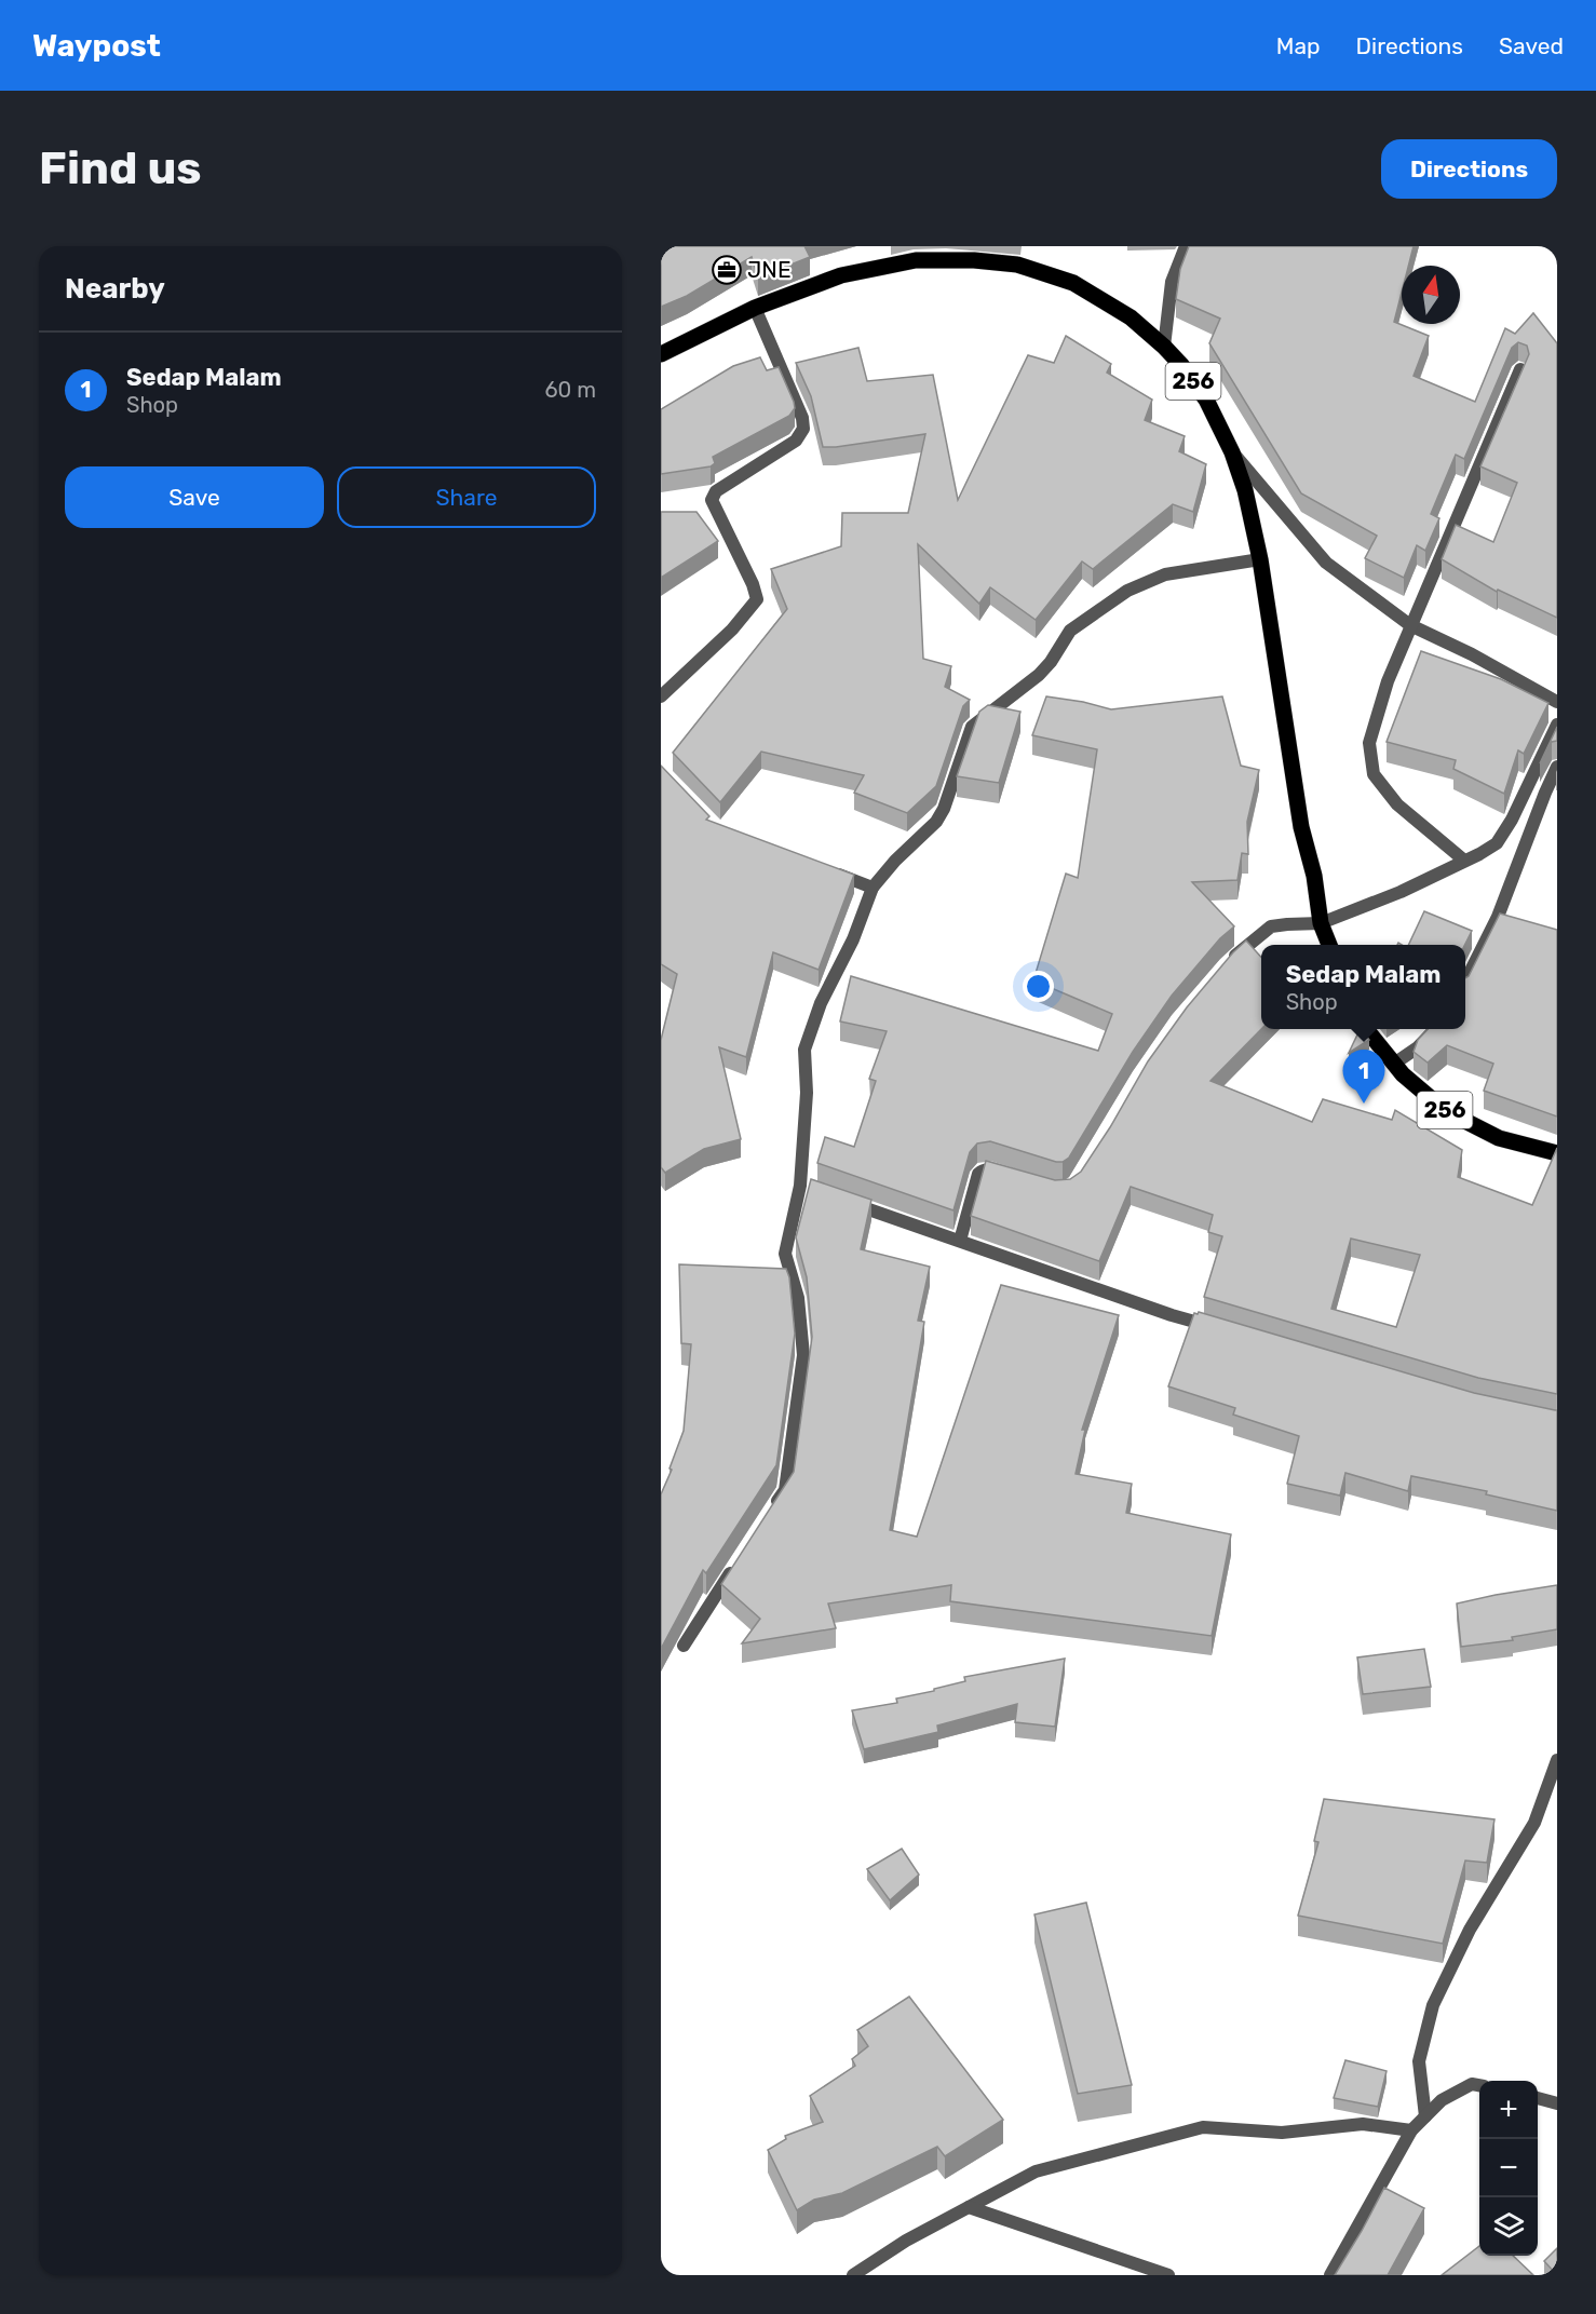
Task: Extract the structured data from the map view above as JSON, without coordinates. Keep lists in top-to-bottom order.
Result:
{
  "streets": {
    "main road": ["256"]
  },
  "places": {
    "office": ["JNE"]
  },
  "north": "top",
  "page": {
    "header": "Waypost",
    "nav": ["Map", "Directions", "Saved"],
    "buttons": [
      "Directions",
      ["Save", "Share"]
    ],
    "title": "Find us",
    "heading": "Nearby",
    "list": [
      {
        "mark": "1",
        "name": "Sedap Malam",
        "note": "Shop",
        "value": "60 m"
      }
    ],
    "popup": ["Sedap Malam", "Shop"],
    "pins": "1",
    "map_buttons": ["+", "−"]
  }
}
